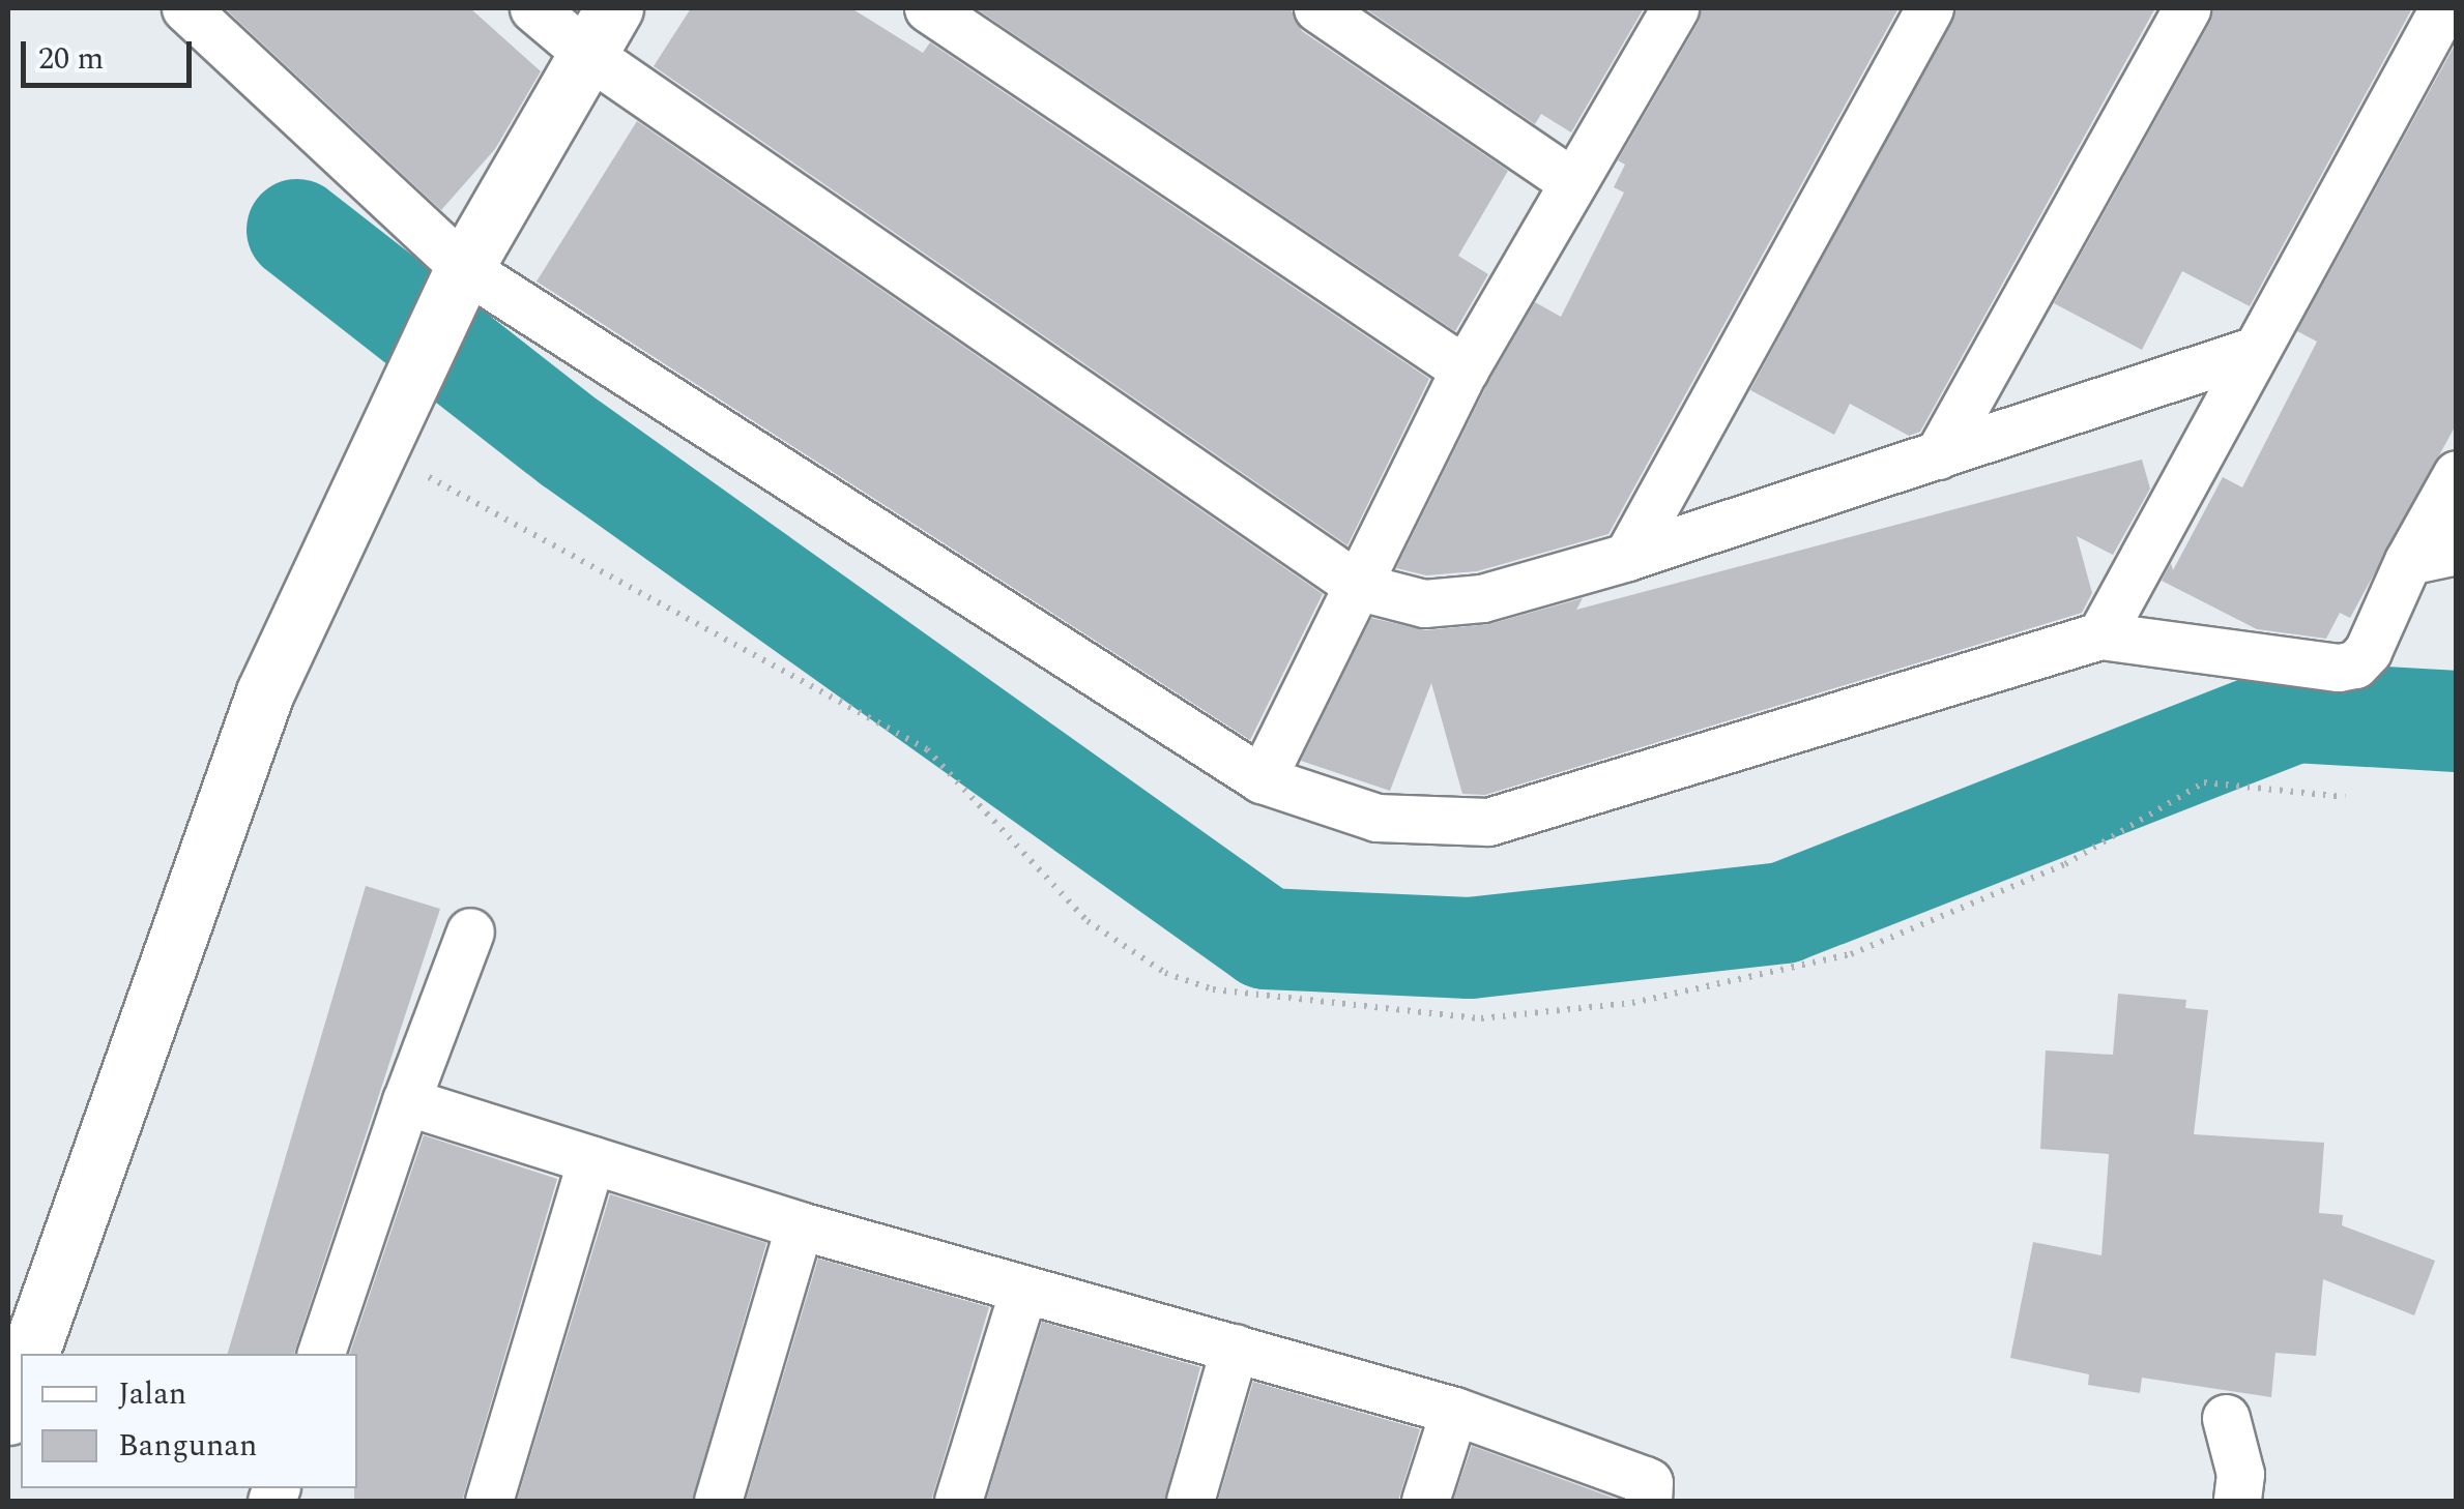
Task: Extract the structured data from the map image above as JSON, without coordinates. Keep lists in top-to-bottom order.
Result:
{
  "legend": ["Jalan", "Bangunan"],
  "scale_bar": "20 m"
}
